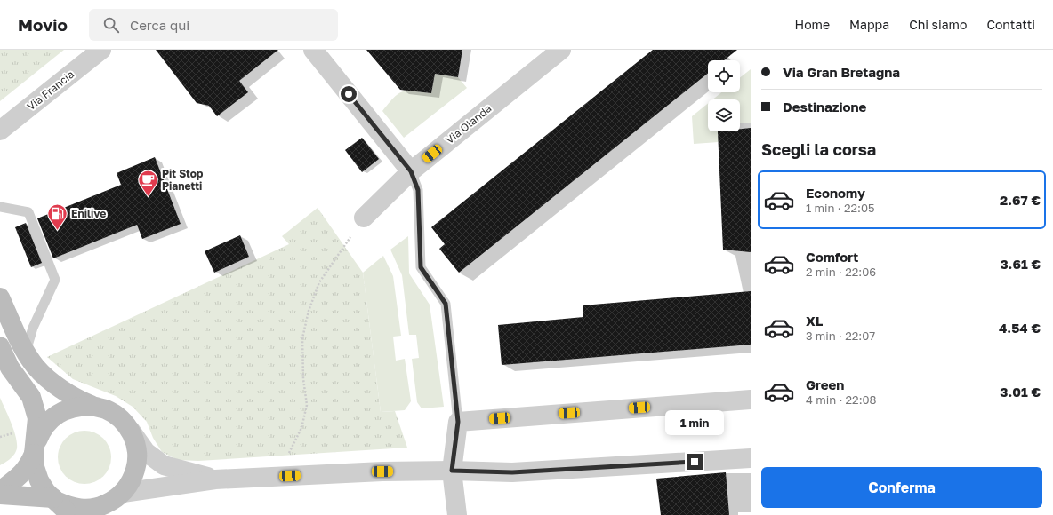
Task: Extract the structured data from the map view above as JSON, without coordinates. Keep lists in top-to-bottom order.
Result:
{
  "streets": {
    "street": ["Via Francia", "Via Olanda"]
  },
  "places": {
    "cafe": ["Pit Stop Pianetti"],
    "fuel station": ["Enilive"]
  },
  "page": {
    "header": "Movio",
    "search": "Cerca qui",
    "nav": [
      "Home",
      "Mappa",
      "Chi siamo",
      "Contatti"
    ],
    "banner": ["Via Gran Bretagna", "Destinazione"],
    "heading": "Scegli la corsa",
    "list": [
      {
        "name": "Economy",
        "note": "1 min · 22:05",
        "value": "2.67 €"
      },
      {
        "name": "Comfort",
        "note": "2 min · 22:06",
        "value": "3.61 €"
      },
      {
        "name": "XL",
        "note": "3 min · 22:07",
        "value": "4.54 €"
      },
      {
        "name": "Green",
        "note": "4 min · 22:08",
        "value": "3.01 €"
      }
    ],
    "bubble": "1 min",
    "buttons": "Conferma"
  }
}
